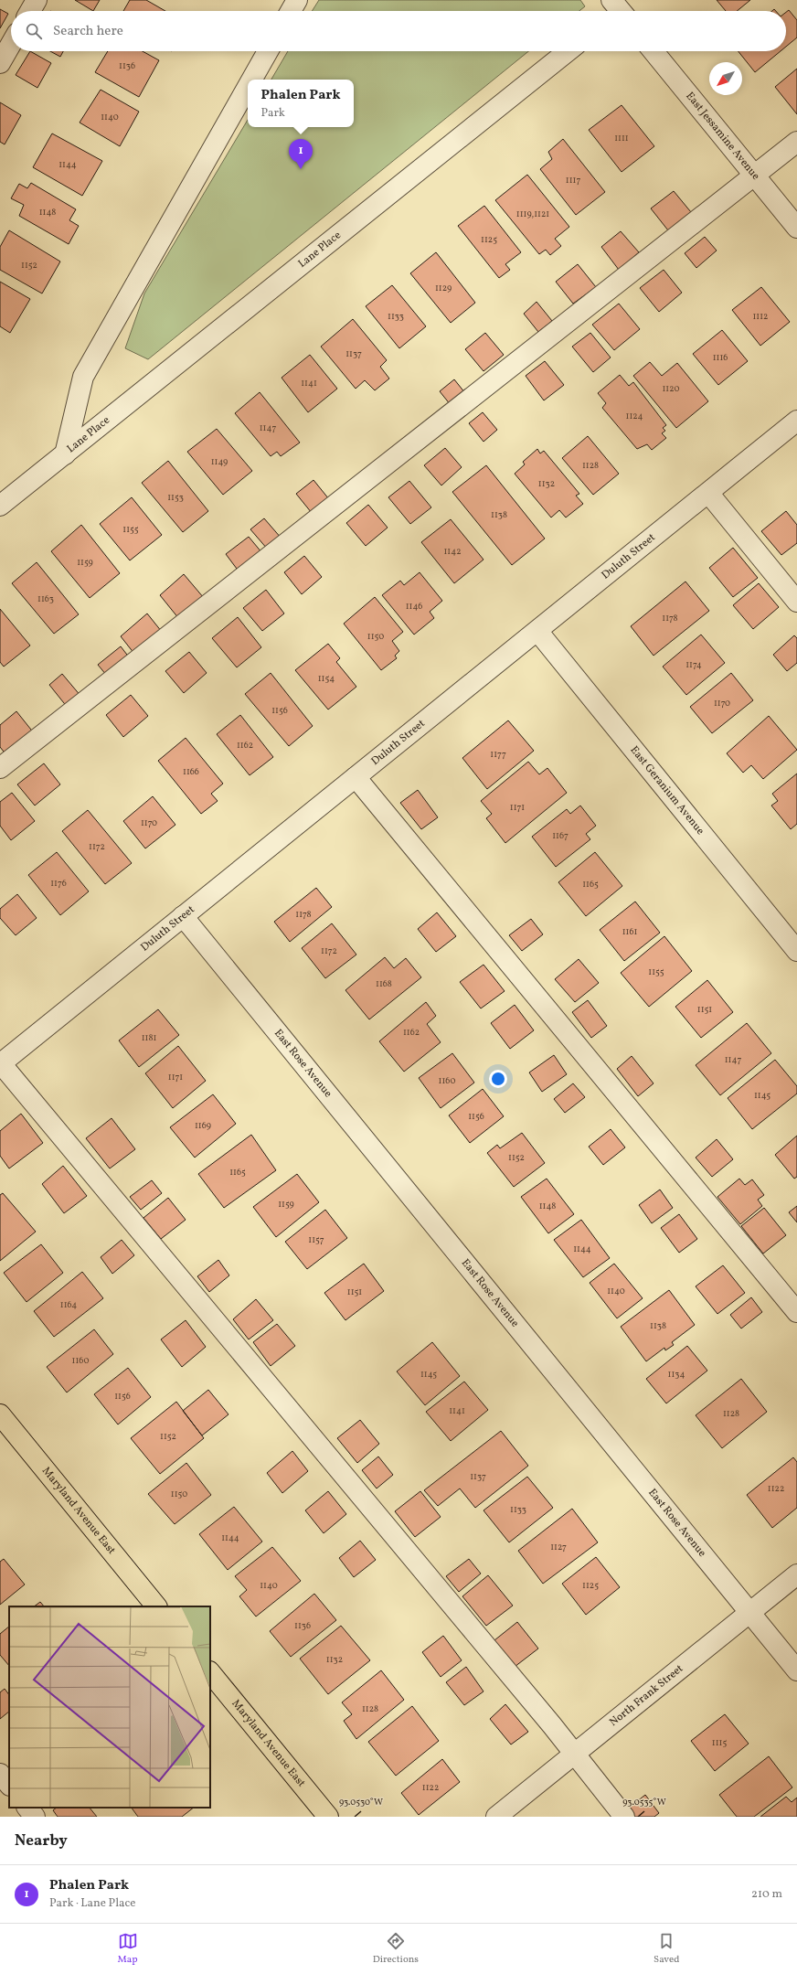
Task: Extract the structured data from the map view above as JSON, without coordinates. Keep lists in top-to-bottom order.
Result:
{
  "streets": {
    "main road": ["Maryland Avenue East"],
    "street": [
      "East Jessamine Avenue",
      "Lane Place",
      "Duluth Street",
      "East Geranium Avenue",
      "East Rose Avenue",
      "North Frank Street"
    ]
  },
  "crossings": [
    ["Duluth Street", "East Geranium Avenue"],
    ["Duluth Street", "East Rose Avenue"],
    ["East Rose Avenue", "North Frank Street"]
  ],
  "house_numbers": [
    "1136",
    "1140",
    "1111",
    "1144",
    "1117",
    "1148",
    "1119,1121",
    "1125",
    "1152",
    "1129",
    "1133",
    "1112",
    "1137",
    "1116",
    "1141",
    "1120",
    "1124",
    "1147",
    "1149",
    "1128",
    "1132",
    "1153",
    "1138",
    "1155",
    "1142",
    "1159",
    "1163",
    "1146",
    "1178",
    "1150",
    "1174",
    "1154",
    "1170",
    "1156",
    "1162",
    "1177",
    "1166",
    "1171",
    "1170",
    "1167",
    "1172",
    "1176",
    "1165",
    "1178",
    "1161",
    "1172",
    "1155",
    "1168",
    "1151",
    "1162",
    "1181",
    "1147",
    "1171",
    "1160",
    "1145",
    "1156",
    "1169",
    "1152",
    "1165",
    "1159",
    "1148",
    "1157",
    "1144",
    "1140",
    "1151",
    "1164",
    "1138",
    "1160",
    "1145",
    "1134",
    "1156",
    "1141",
    "1128",
    "1152",
    "1137",
    "1122",
    "1150",
    "1133",
    "1144",
    "1127",
    "1140",
    "1125",
    "1136",
    "1132",
    "1128",
    "1115",
    "1122"
  ],
  "north": "bottom left",
  "page": {
    "search": "Search here",
    "popup": ["Phalen Park", "Park"],
    "pins": "1",
    "heading": "Nearby",
    "list": [
      {
        "mark": "1",
        "name": "Phalen Park",
        "note": "Park · Lane Place",
        "value": "210 m"
      }
    ],
    "nav": ["Map", "Directions", "Saved"]
  },
  "coordinates": ["93.0530°W", "93.0535°W"]
}
